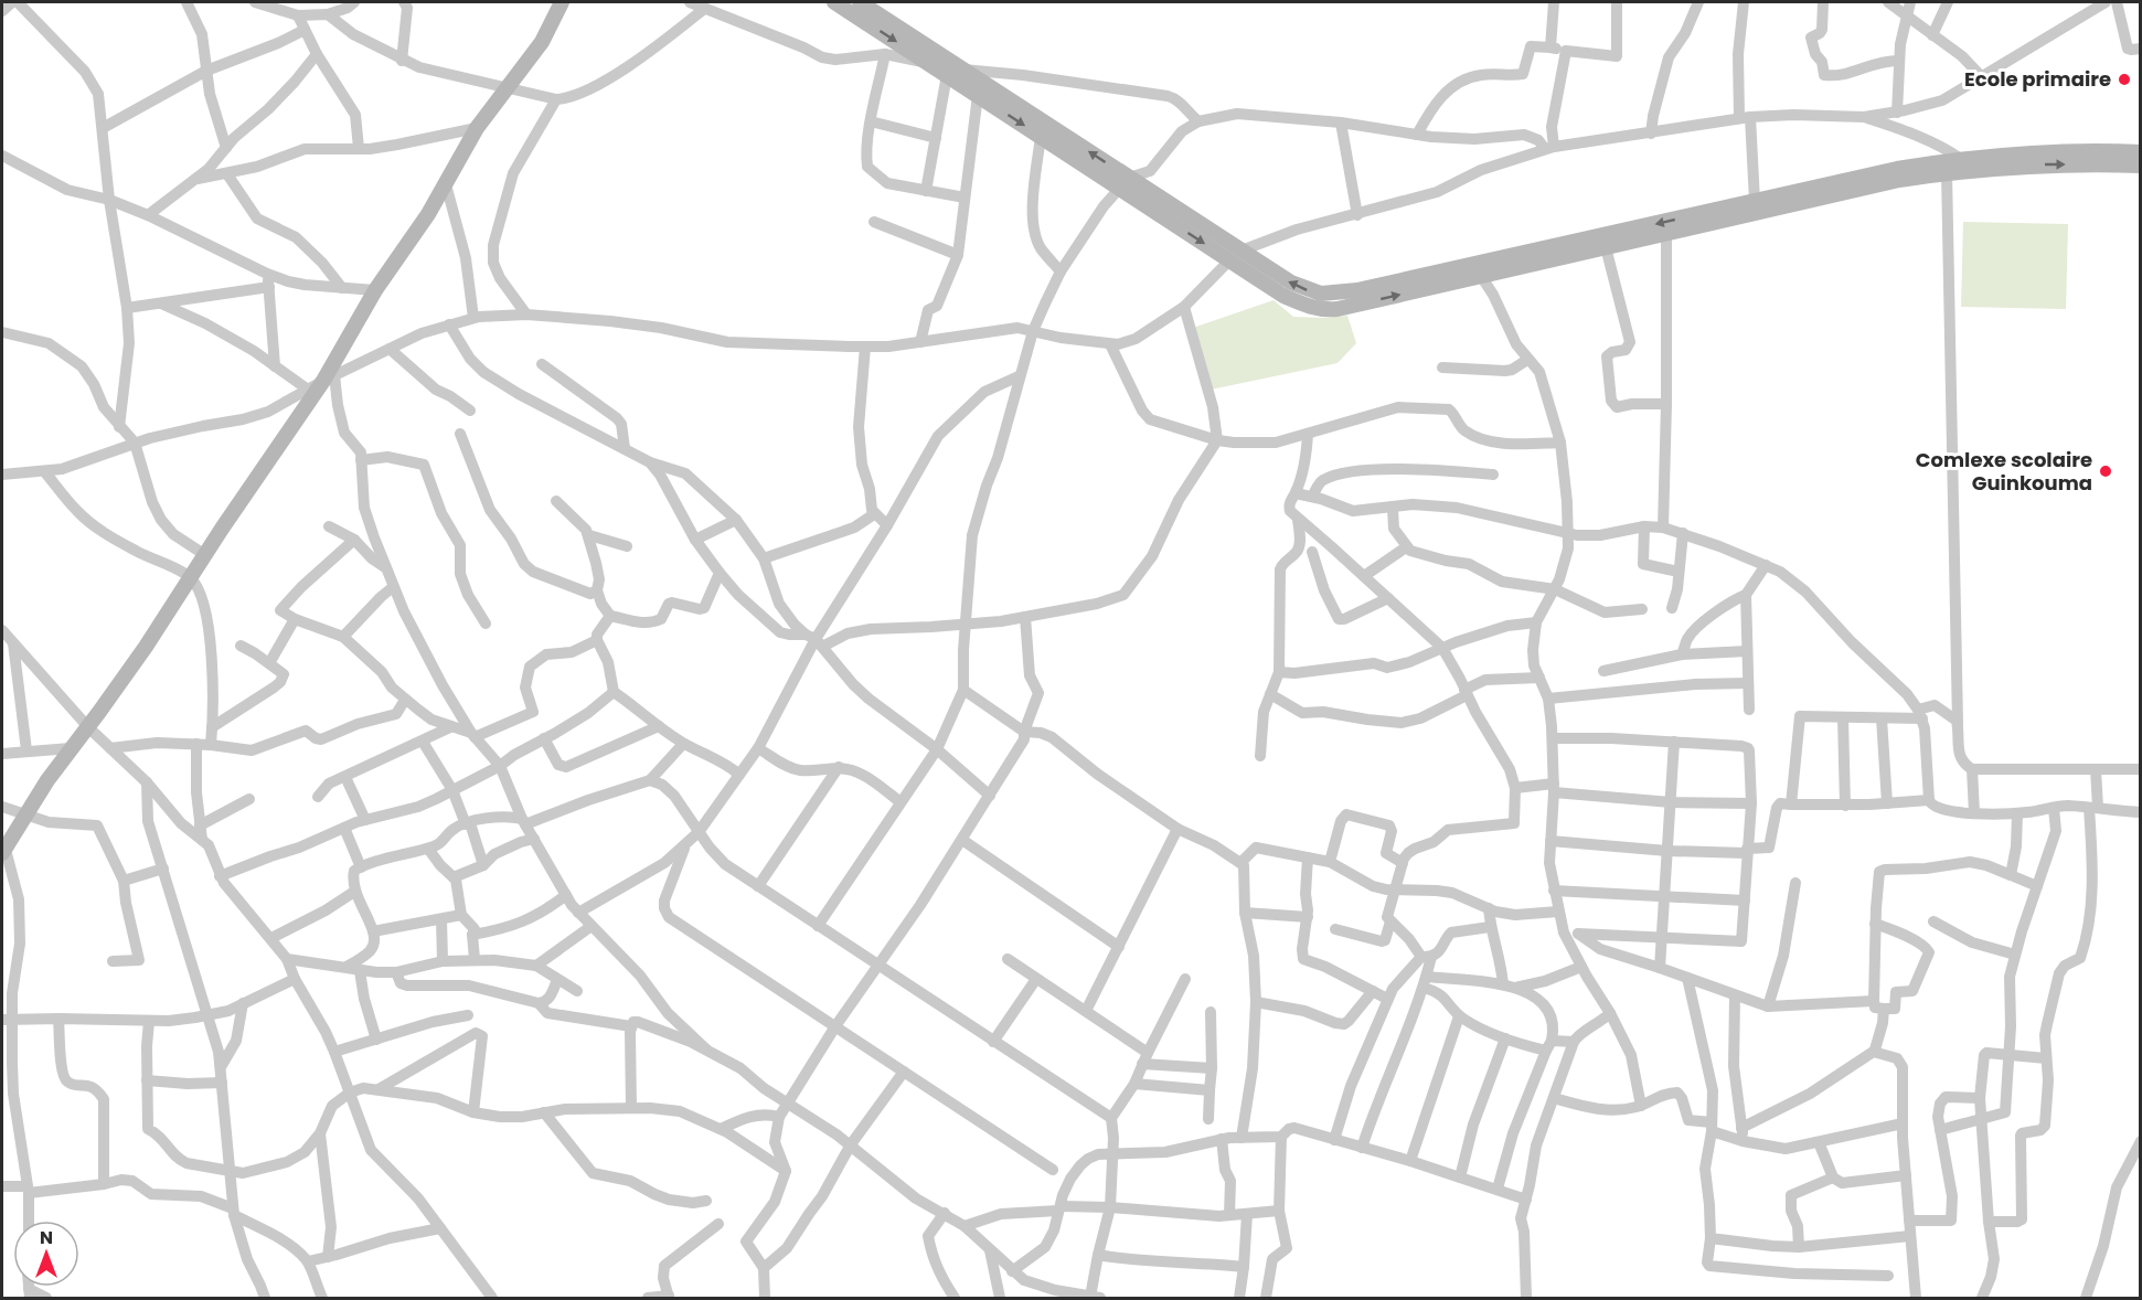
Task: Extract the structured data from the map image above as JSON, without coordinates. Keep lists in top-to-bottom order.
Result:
{
  "places": ["Ecole primaire", "Comlexe scolaire Guinkouma"],
  "north": "top"
}
